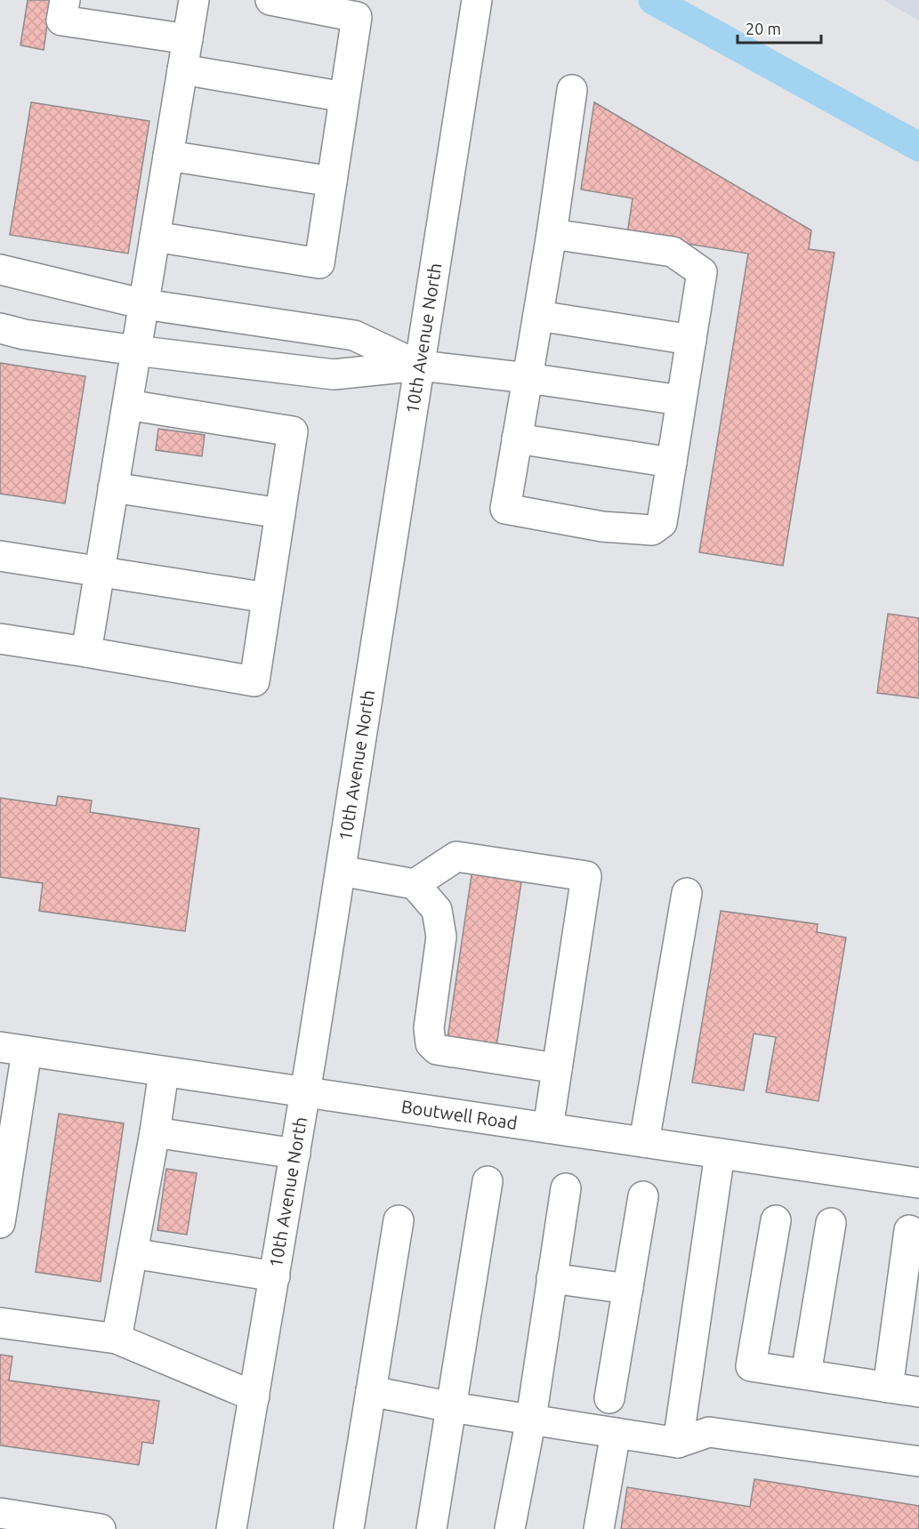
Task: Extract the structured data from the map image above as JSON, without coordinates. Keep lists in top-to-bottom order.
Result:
{
  "streets": {
    "street": ["10th Avenue North", "Boutwell Road"]
  },
  "crossings": [
    ["10th Avenue North", "Boutwell Road"]
  ],
  "scale_bar": "20 m"
}
